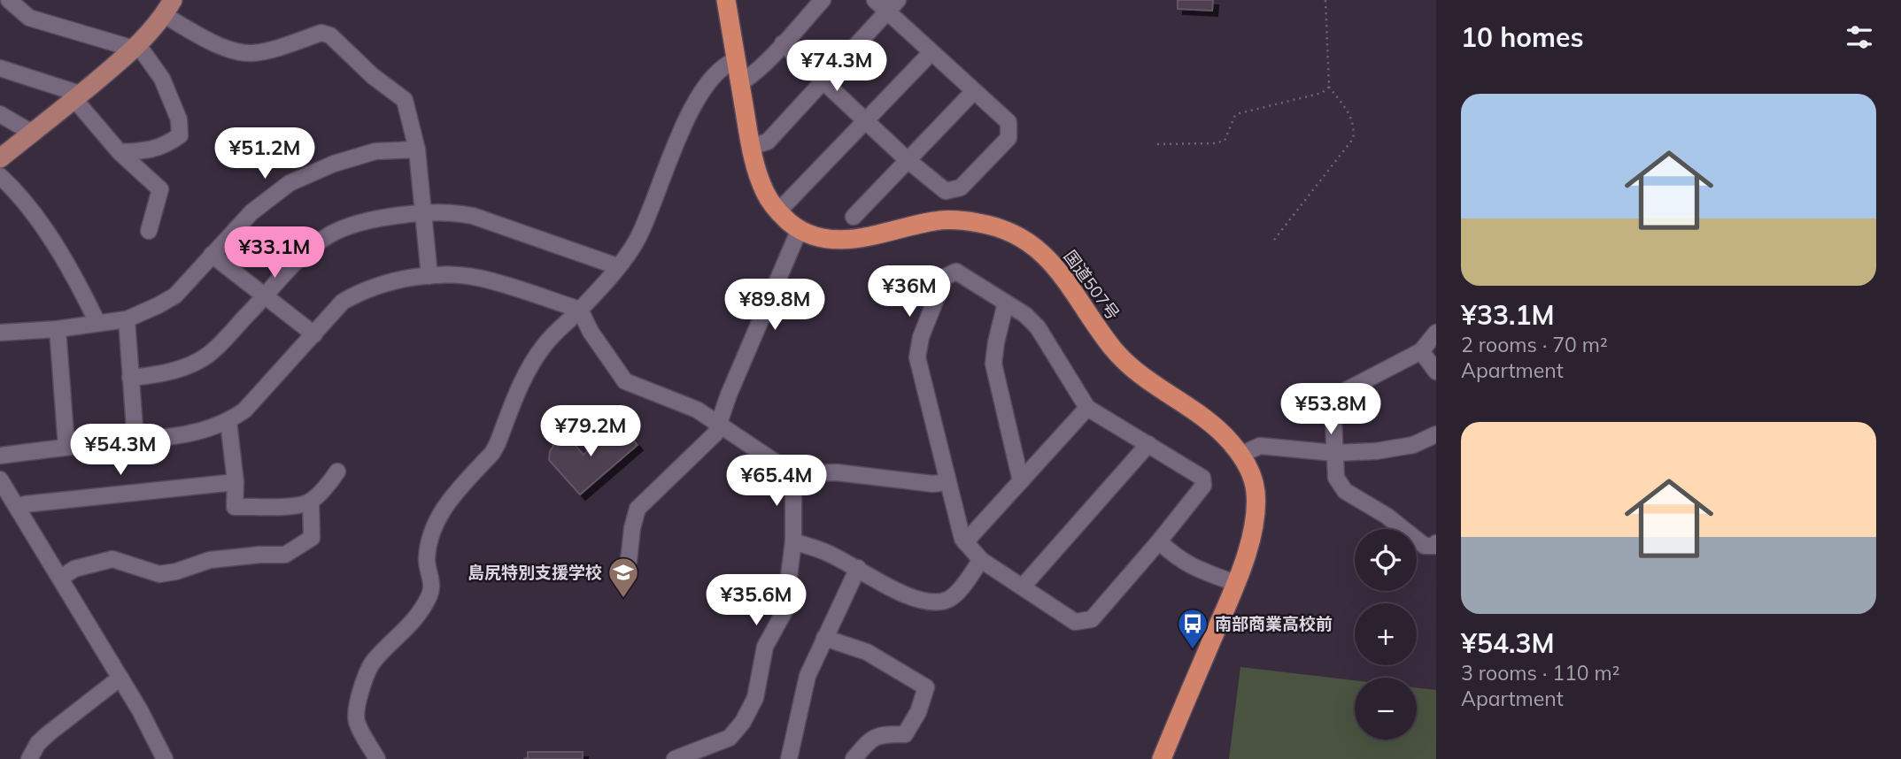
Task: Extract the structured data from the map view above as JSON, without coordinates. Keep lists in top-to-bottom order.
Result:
{
  "streets": {
    "highway": ["国道507号"]
  },
  "places": {
    "school or university": ["島尻特別支援学校"],
    "bus stop": ["南部商業高校前"]
  },
  "page": {
    "heading": "10 homes",
    "price": [
      "¥74.3M",
      "¥51.2M",
      "¥33.1M",
      "¥36M",
      "¥89.8M",
      "¥53.8M",
      "¥79.2M",
      "¥54.3M",
      "¥65.4M",
      "¥35.6M"
    ],
    "list": [
      {
        "name": "¥33.1M",
        "note": "2 rooms · 70 m² · Apartment"
      },
      {
        "name": "¥54.3M",
        "note": "3 rooms · 110 m² · Apartment"
      }
    ],
    "map_buttons": ["+", "−"]
  }
}
